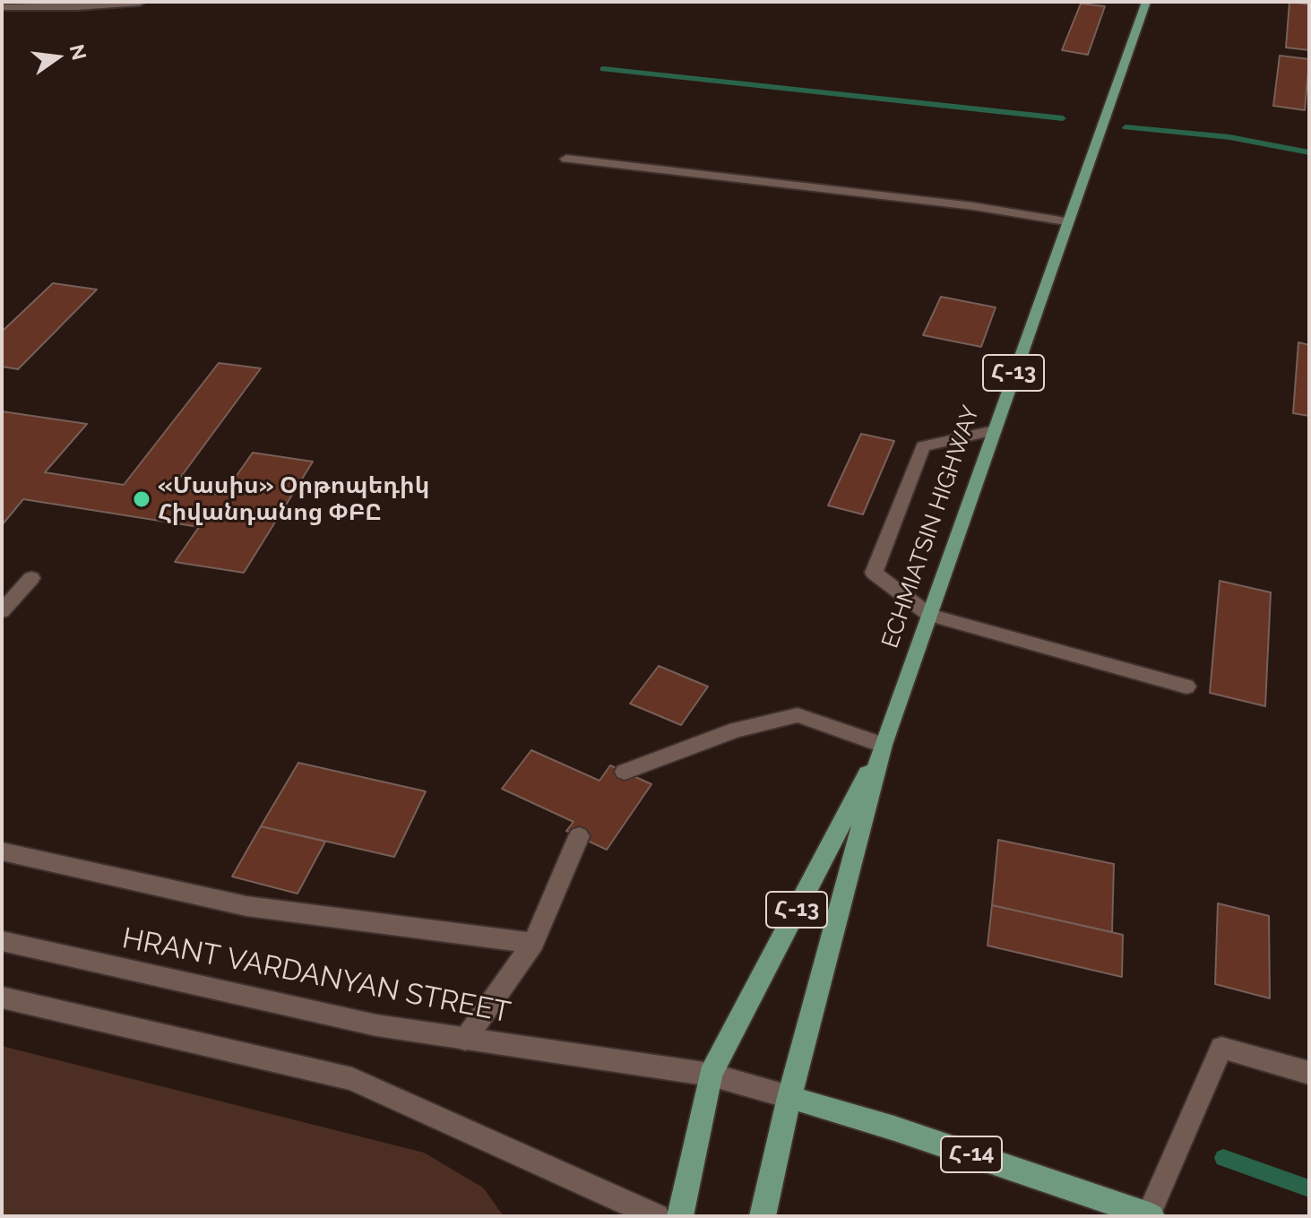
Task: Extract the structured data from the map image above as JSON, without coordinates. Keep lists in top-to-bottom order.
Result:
{
  "streets": {
    "main road": [
      "Հ-13",
      "ECHMIATSIN HIGHWAY",
      "HRANT VARDANYAN STREET",
      "Հ-14"
    ]
  },
  "crossings": [
    ["ECHMIATSIN HIGHWAY", "HRANT VARDANYAN STREET"],
    ["ECHMIATSIN HIGHWAY", "Հ-14"],
    ["HRANT VARDANYAN STREET", "Հ-14"]
  ],
  "places": ["«Մասիս» Օրթոպեդիկ Հիվանդանոց ՓԲԸ"],
  "north": "right"
}
